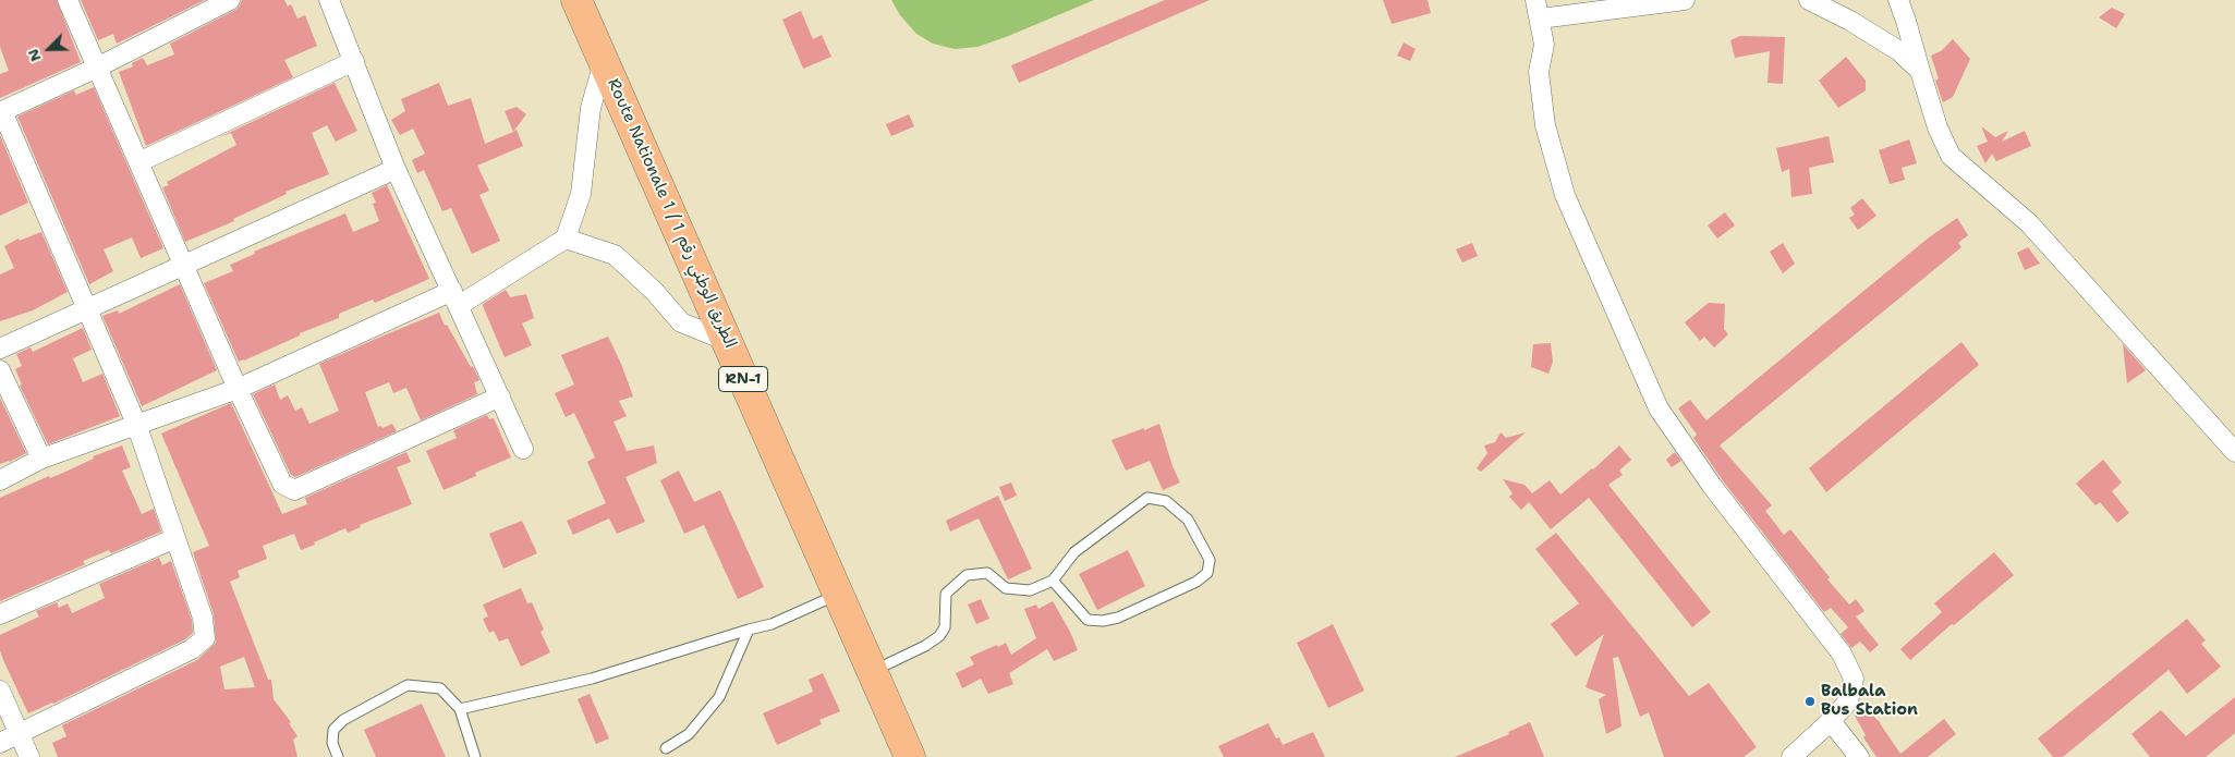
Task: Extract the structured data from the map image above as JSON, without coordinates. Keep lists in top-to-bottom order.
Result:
{
  "streets": {
    "main road": ["Route Nationale 1 / الطريق الوطني رقم 1", "RN-1"]
  },
  "places": ["Balbala Bus Station"],
  "north": "bottom left"
}
